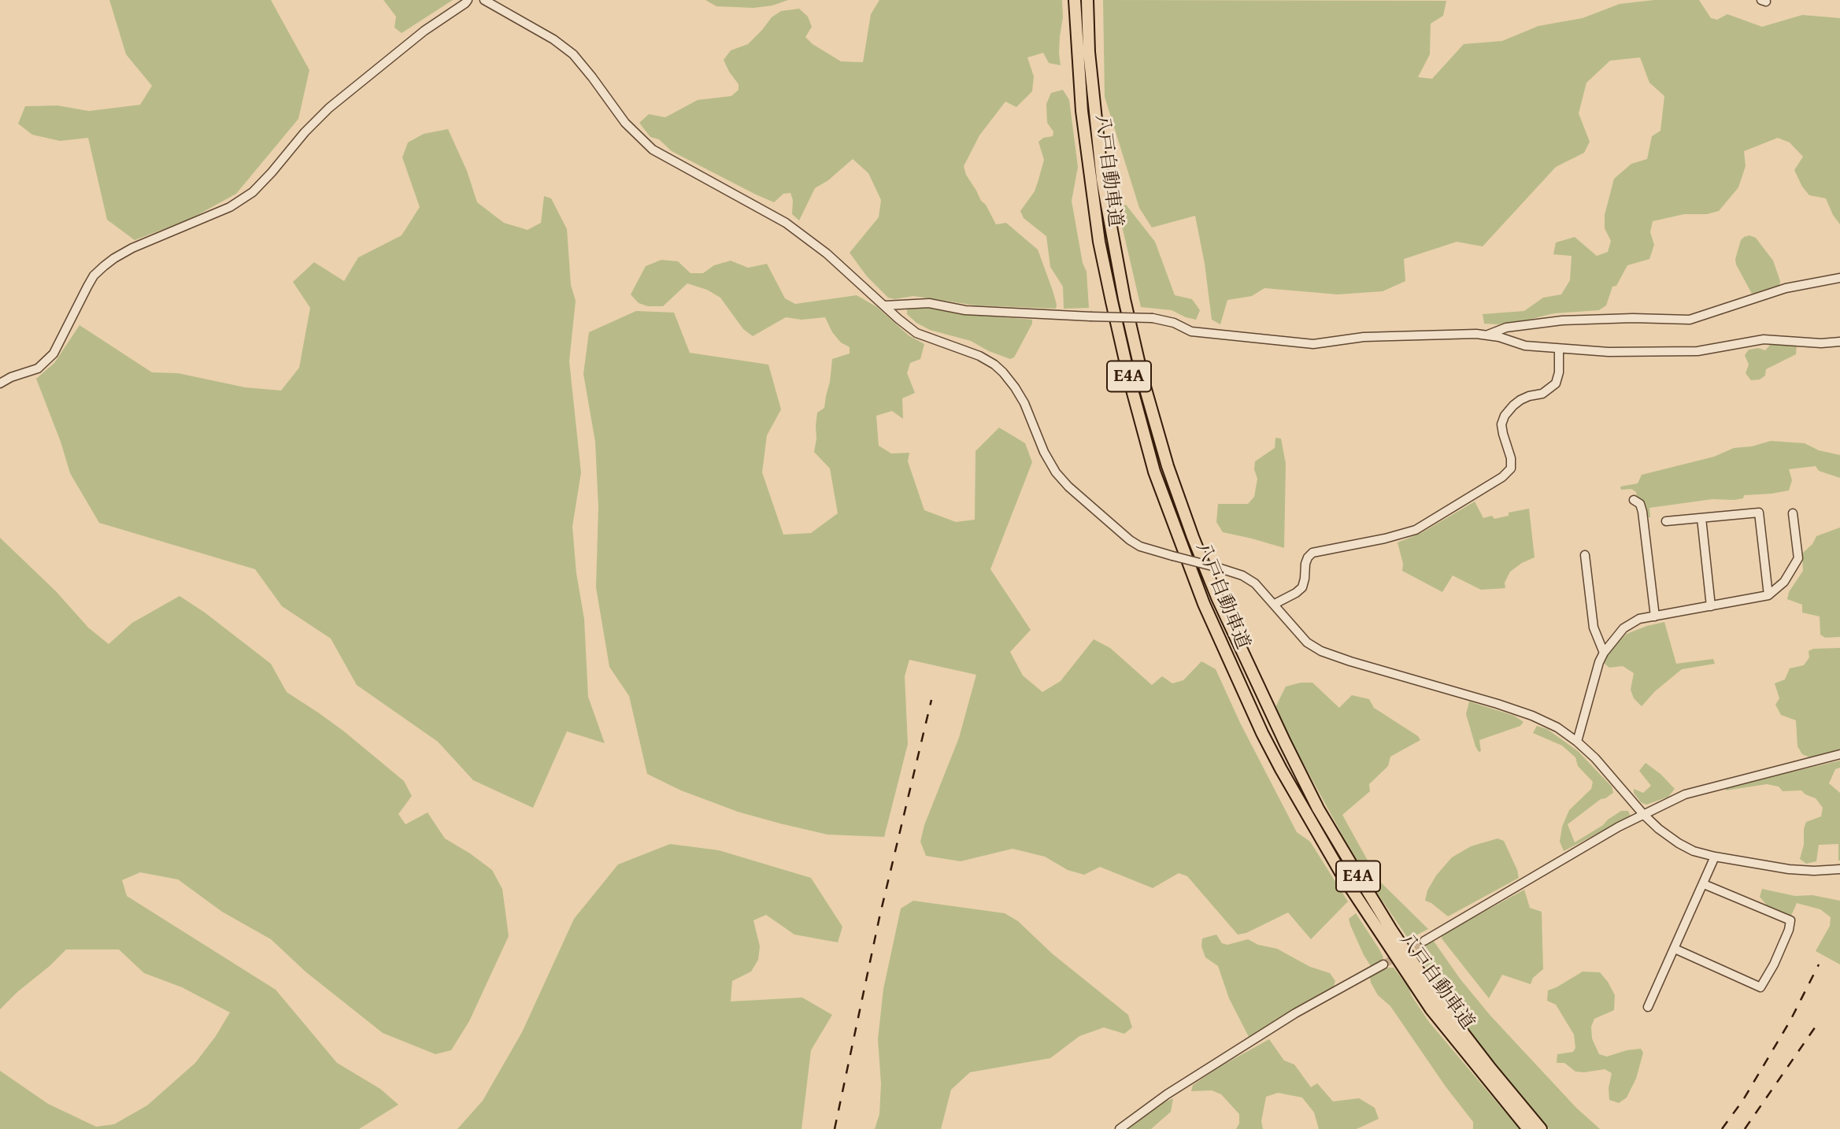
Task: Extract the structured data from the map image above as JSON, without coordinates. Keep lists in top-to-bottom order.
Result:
{
  "streets": {
    "highway": ["八戸自動車道", "E4A"]
  }
}
